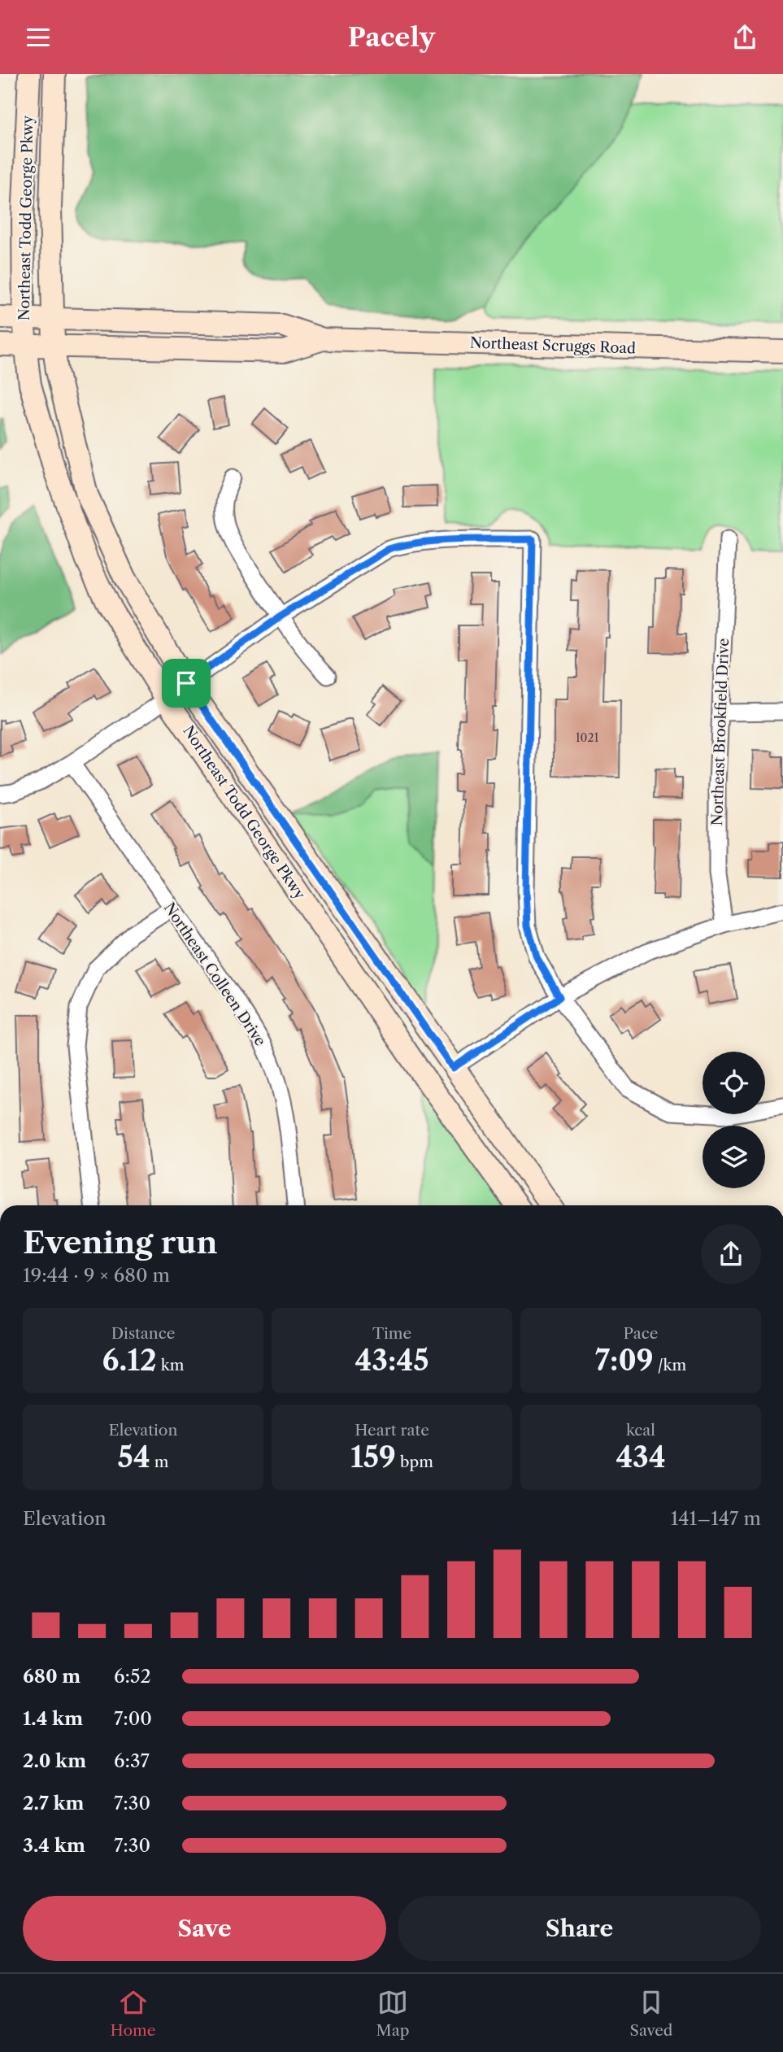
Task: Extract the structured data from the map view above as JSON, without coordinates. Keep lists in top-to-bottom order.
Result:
{
  "streets": {
    "main road": ["Northeast Todd George Pkwy", "Northeast Scruggs Road"],
    "street": ["Northeast Brookfield Drive", "Northeast Colleen Drive"]
  },
  "crossings": [
    ["Northeast Todd George Pkwy", "Northeast Scruggs Road"]
  ],
  "house_numbers": ["1021"],
  "page": {
    "header": "Pacely",
    "heading": ["Evening run", "19:44 · 9 × 680 m"],
    "stats": [
      ["Distance", "6.12 km"],
      ["Time", "43:45"],
      ["Pace", "7:09 /km"],
      ["Elevation", "54 m"],
      ["Heart rate", "159 bpm"],
      ["kcal", "434"]
    ],
    "chart": ["Elevation", "141–147 m"],
    "list": [
      {
        "name": "680 m",
        "note": "6:52"
      },
      {
        "name": "1.4 km",
        "note": "7:00"
      },
      {
        "name": "2.0 km",
        "note": "6:37"
      },
      {
        "name": "2.7 km",
        "note": "7:30"
      },
      {
        "name": "3.4 km",
        "note": "7:30"
      }
    ],
    "buttons": ["Save", "Share"],
    "tabs": ["Home", "Map", "Saved"]
  }
}
